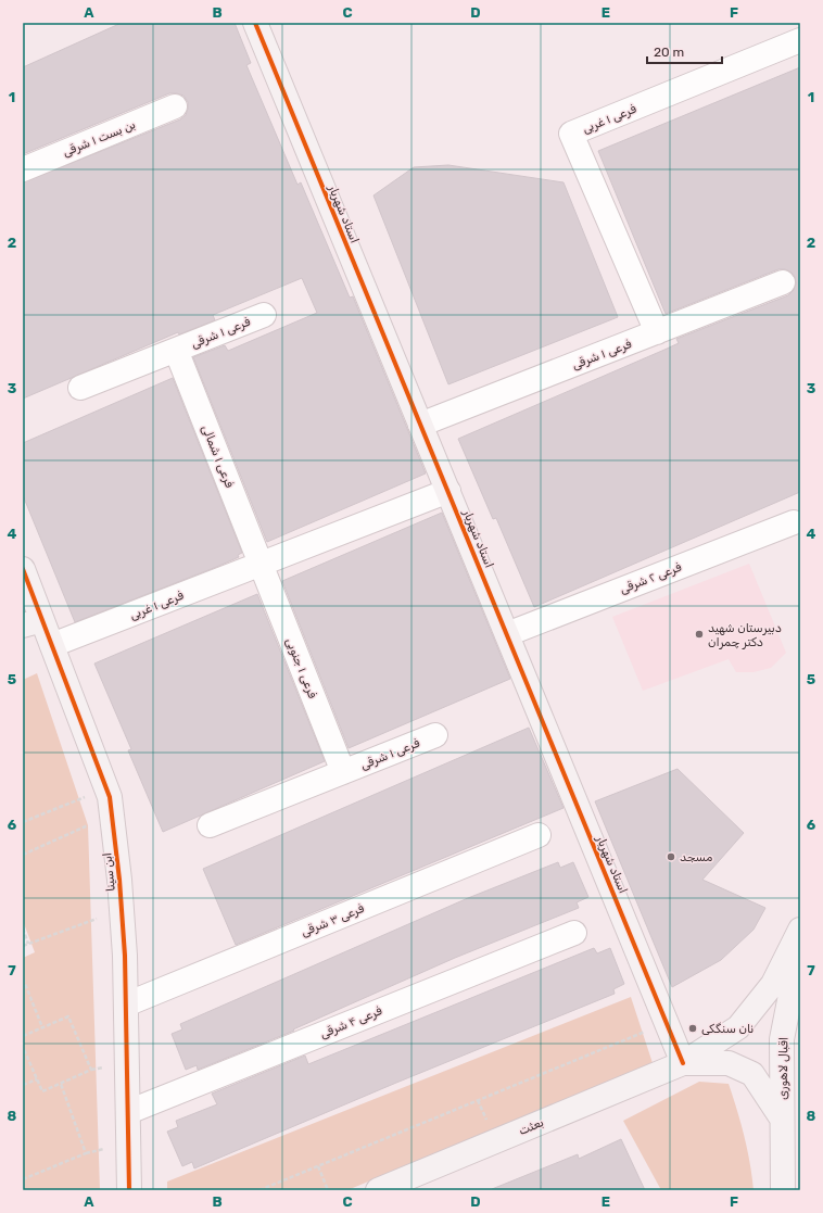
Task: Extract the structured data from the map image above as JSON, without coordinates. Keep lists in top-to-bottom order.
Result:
{
  "streets": {
    "street": [
      "فرعی ۱ غربی",
      "بن بست ۱ شرقی",
      "استاد شهریار",
      "فرعی ۱ شرقی",
      "فرعی ۱ شمالی",
      "فرعی ۲ شرقی",
      "فرعی ۱ جنوبی",
      "ابن سینا",
      "فرعی ۳ شرقی",
      "فرعی ۴ شرقی",
      "اقبال لاهوری",
      "بعثت"
    ]
  },
  "crossings": [
    ["فرعی ۱ غربی", "فرعی ۱ شرقی"],
    ["فرعی ۱ غربی", "فرعی ۱ شمالی"],
    ["فرعی ۱ غربی", "فرعی ۱ جنوبی"],
    ["فرعی ۱ غربی", "ابن سینا"],
    ["استاد شهریار", "فرعی ۱ شرقی"],
    ["استاد شهریار", "فرعی ۲ شرقی"],
    ["استاد شهریار", "بعثت"],
    ["فرعی ۱ شرقی", "فرعی ۱ شمالی"],
    ["فرعی ۱ شرقی", "فرعی ۱ جنوبی"],
    ["فرعی ۱ شمالی", "فرعی ۱ جنوبی"],
    ["ابن سینا", "فرعی ۳ شرقی"],
    ["ابن سینا", "فرعی ۴ شرقی"]
  ],
  "places": ["دبیرستان شهید دکتر چمران", "مسجد", "نان سنگکی"],
  "scale_bar": "20 m",
  "grid": {
    "columns": [
      "A",
      "B",
      "C",
      "D",
      "E",
      "F"
    ],
    "rows": [
      "1",
      "2",
      "3",
      "4",
      "5",
      "6",
      "7",
      "8"
    ]
  }
}
